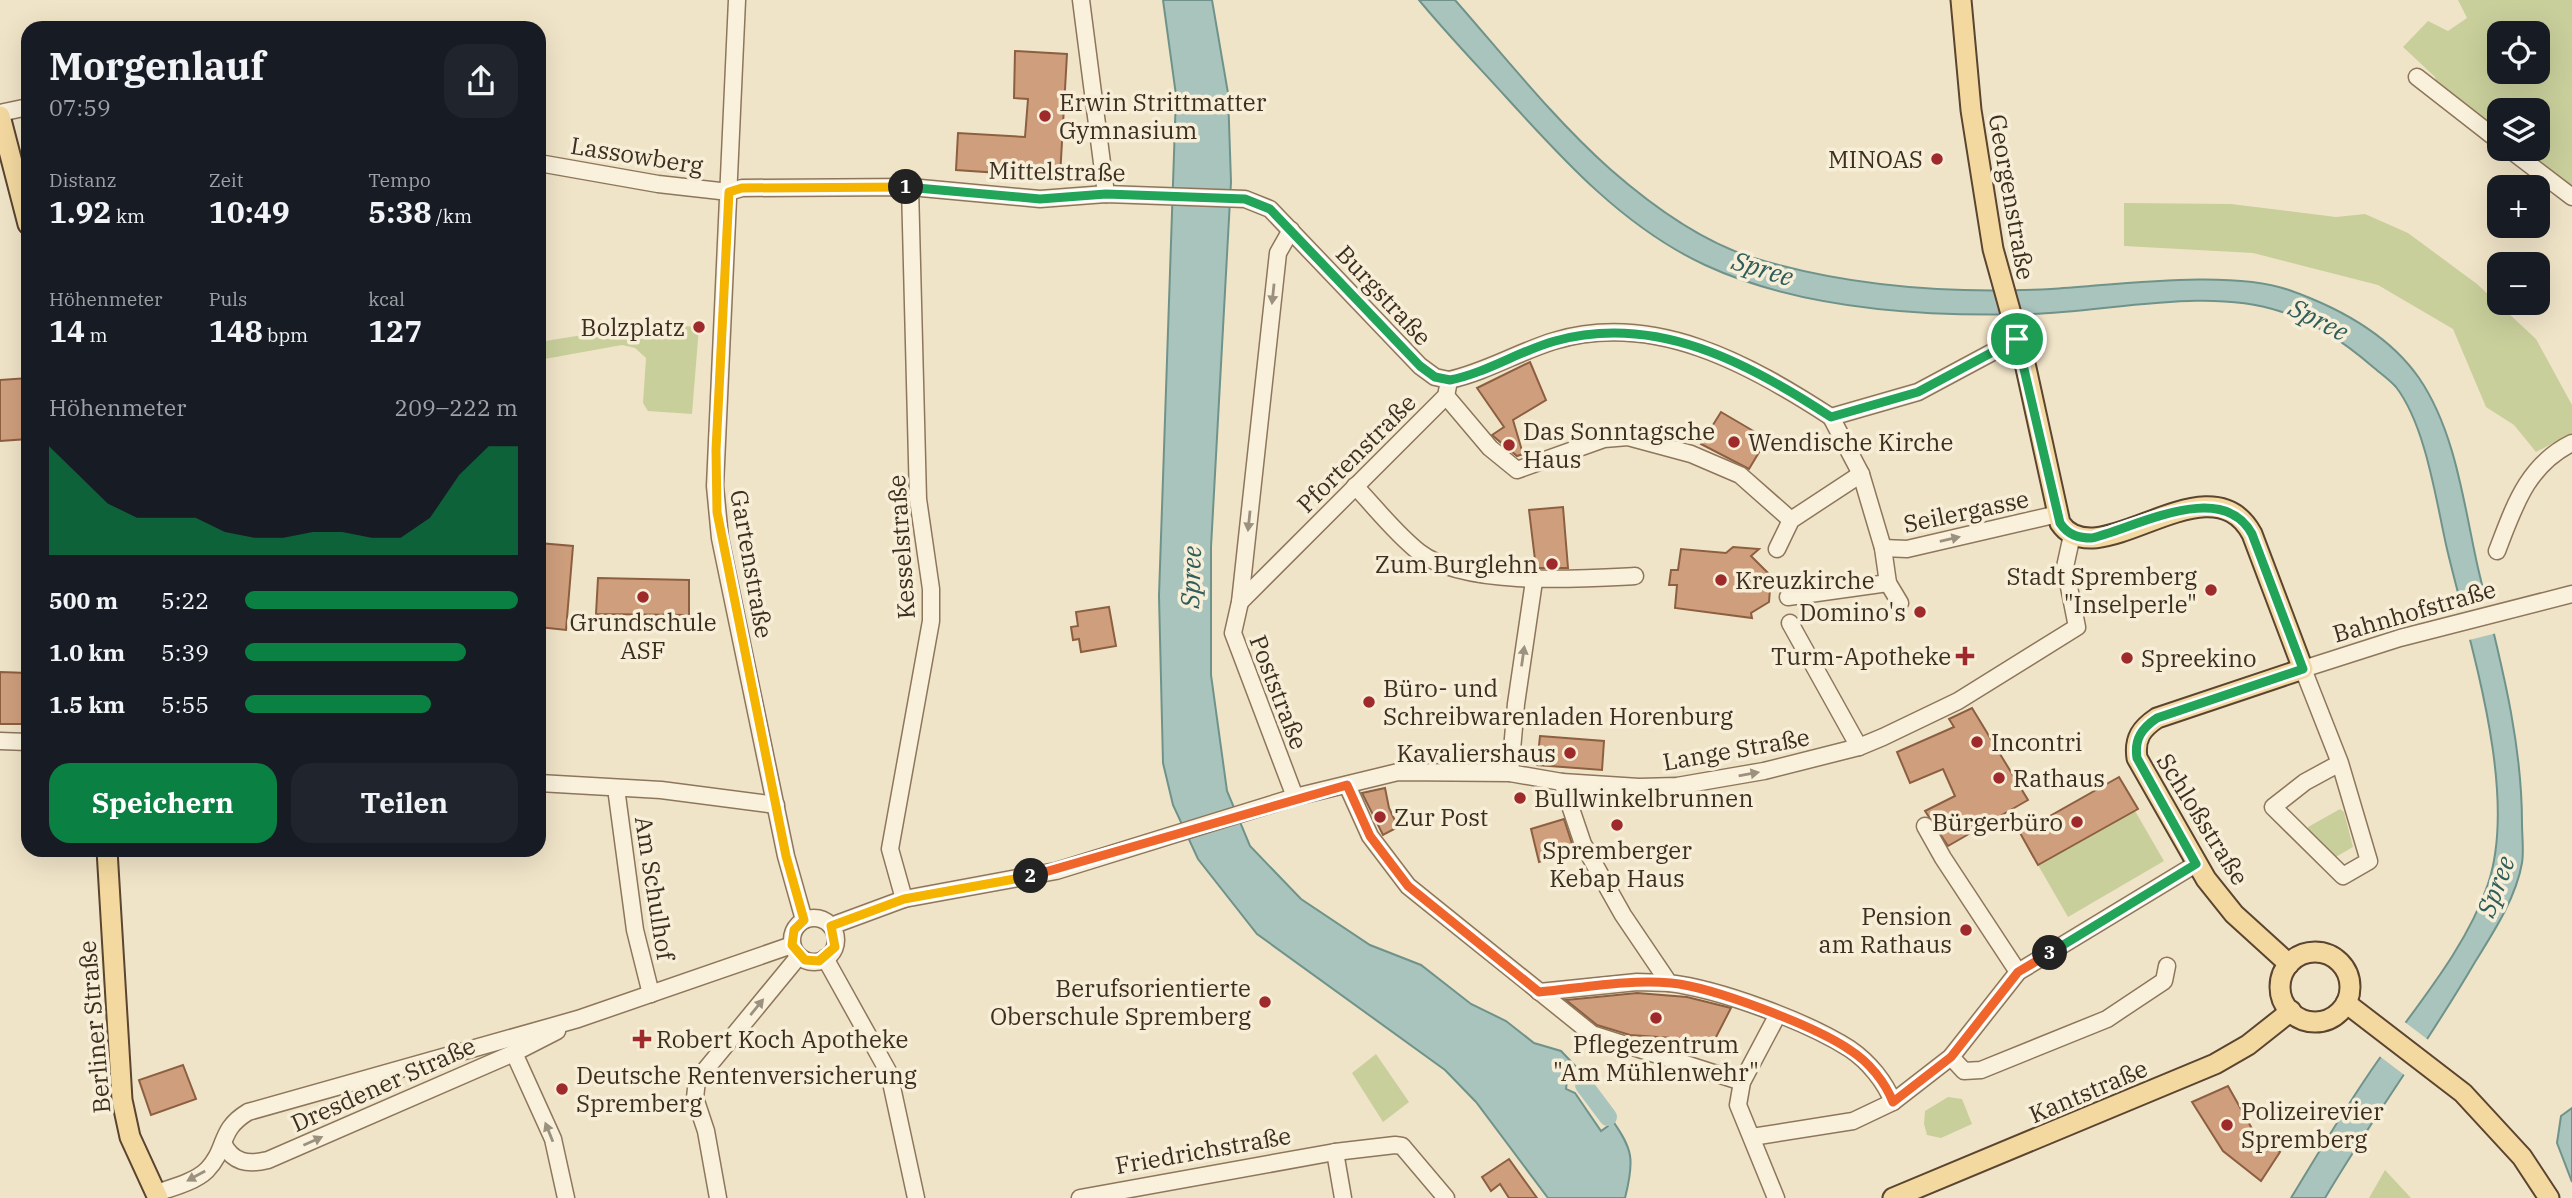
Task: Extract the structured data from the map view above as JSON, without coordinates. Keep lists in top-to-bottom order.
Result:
{
  "streets": {
    "main road": [
      "Georgenstraße",
      "Bahnhofstraße",
      "Schloßstraße",
      "Berliner Straße",
      "Kantstraße"
    ],
    "street": [
      "Lassowberg",
      "Mittelstraße",
      "Burgstraße",
      "Pfortenstraße",
      "Seilergasse",
      "Kesselstraße",
      "Gartenstraße",
      "Poststraße",
      "Lange Straße",
      "Am Schulhof",
      "Dresdener Straße",
      "Friedrichstraße"
    ]
  },
  "crossings": [
    ["Lassowberg", "Mittelstraße"],
    ["Lassowberg", "Gartenstraße"],
    ["Mittelstraße", "Burgstraße"],
    ["Mittelstraße", "Kesselstraße"],
    ["Mittelstraße", "Gartenstraße"],
    ["Mittelstraße", "Poststraße"],
    ["Georgenstraße", "Seilergasse"],
    ["Georgenstraße", "Lange Straße"],
    ["Burgstraße", "Pfortenstraße"],
    ["Burgstraße", "Poststraße"],
    ["Pfortenstraße", "Poststraße"],
    ["Seilergasse", "Lange Straße"],
    ["Kesselstraße", "Lange Straße"],
    ["Gartenstraße", "Dresdener Straße"],
    ["Bahnhofstraße", "Schloßstraße"],
    ["Poststraße", "Lange Straße"],
    ["Schloßstraße", "Kantstraße"],
    ["Am Schulhof", "Dresdener Straße"],
    ["Berliner Straße", "Dresdener Straße"]
  ],
  "one_way": ["Seilergasse", "Poststraße"],
  "water": ["Spree"],
  "places": {
    "other": [
      "Erwin Strittmatter Gymnasium",
      "MINOAS",
      "Bolzplatz",
      "Wendische Kirche",
      "Das Sonntagsche Haus",
      "Zum Burglehn",
      "Kreuzkirche",
      "Stadt Spremberg \"Inselperle\"",
      "Grundschule ASF",
      "Domino's",
      "Spreekino",
      "Büro- und Schreibwarenladen Horenburg",
      "Incontri",
      "Kavaliershaus",
      "Rathaus",
      "Bullwinkelbrunnen",
      "Zur Post",
      "Bürgerbüro",
      "Spremberger Kebap Haus",
      "Pension am Rathaus",
      "Berufsorientierte Oberschule Spremberg",
      "Pflegezentrum \"Am Mühlenwehr\"",
      "Deutsche Rentenversicherung Spremberg",
      "Polizeirevier Spremberg"
    ],
    "health": ["Turm-Apotheke", "Robert Koch Apotheke"]
  },
  "page": {
    "map_buttons": ["+", "−"],
    "heading": ["Morgenlauf", "07:59"],
    "stats": [
      ["Distanz", "1.92 km"],
      ["Zeit", "10:49"],
      ["Tempo", "5:38 /km"],
      ["Höhenmeter", "14 m"],
      ["Puls", "148 bpm"],
      ["kcal", "127"]
    ],
    "pins": ["1", "2", "3"],
    "chart": ["Höhenmeter", "209–222 m"],
    "list": [
      {
        "name": "500 m",
        "note": "5:22"
      },
      {
        "name": "1.0 km",
        "note": "5:39"
      },
      {
        "name": "1.5 km",
        "note": "5:55"
      }
    ],
    "buttons": ["Speichern", "Teilen"]
  }
}
